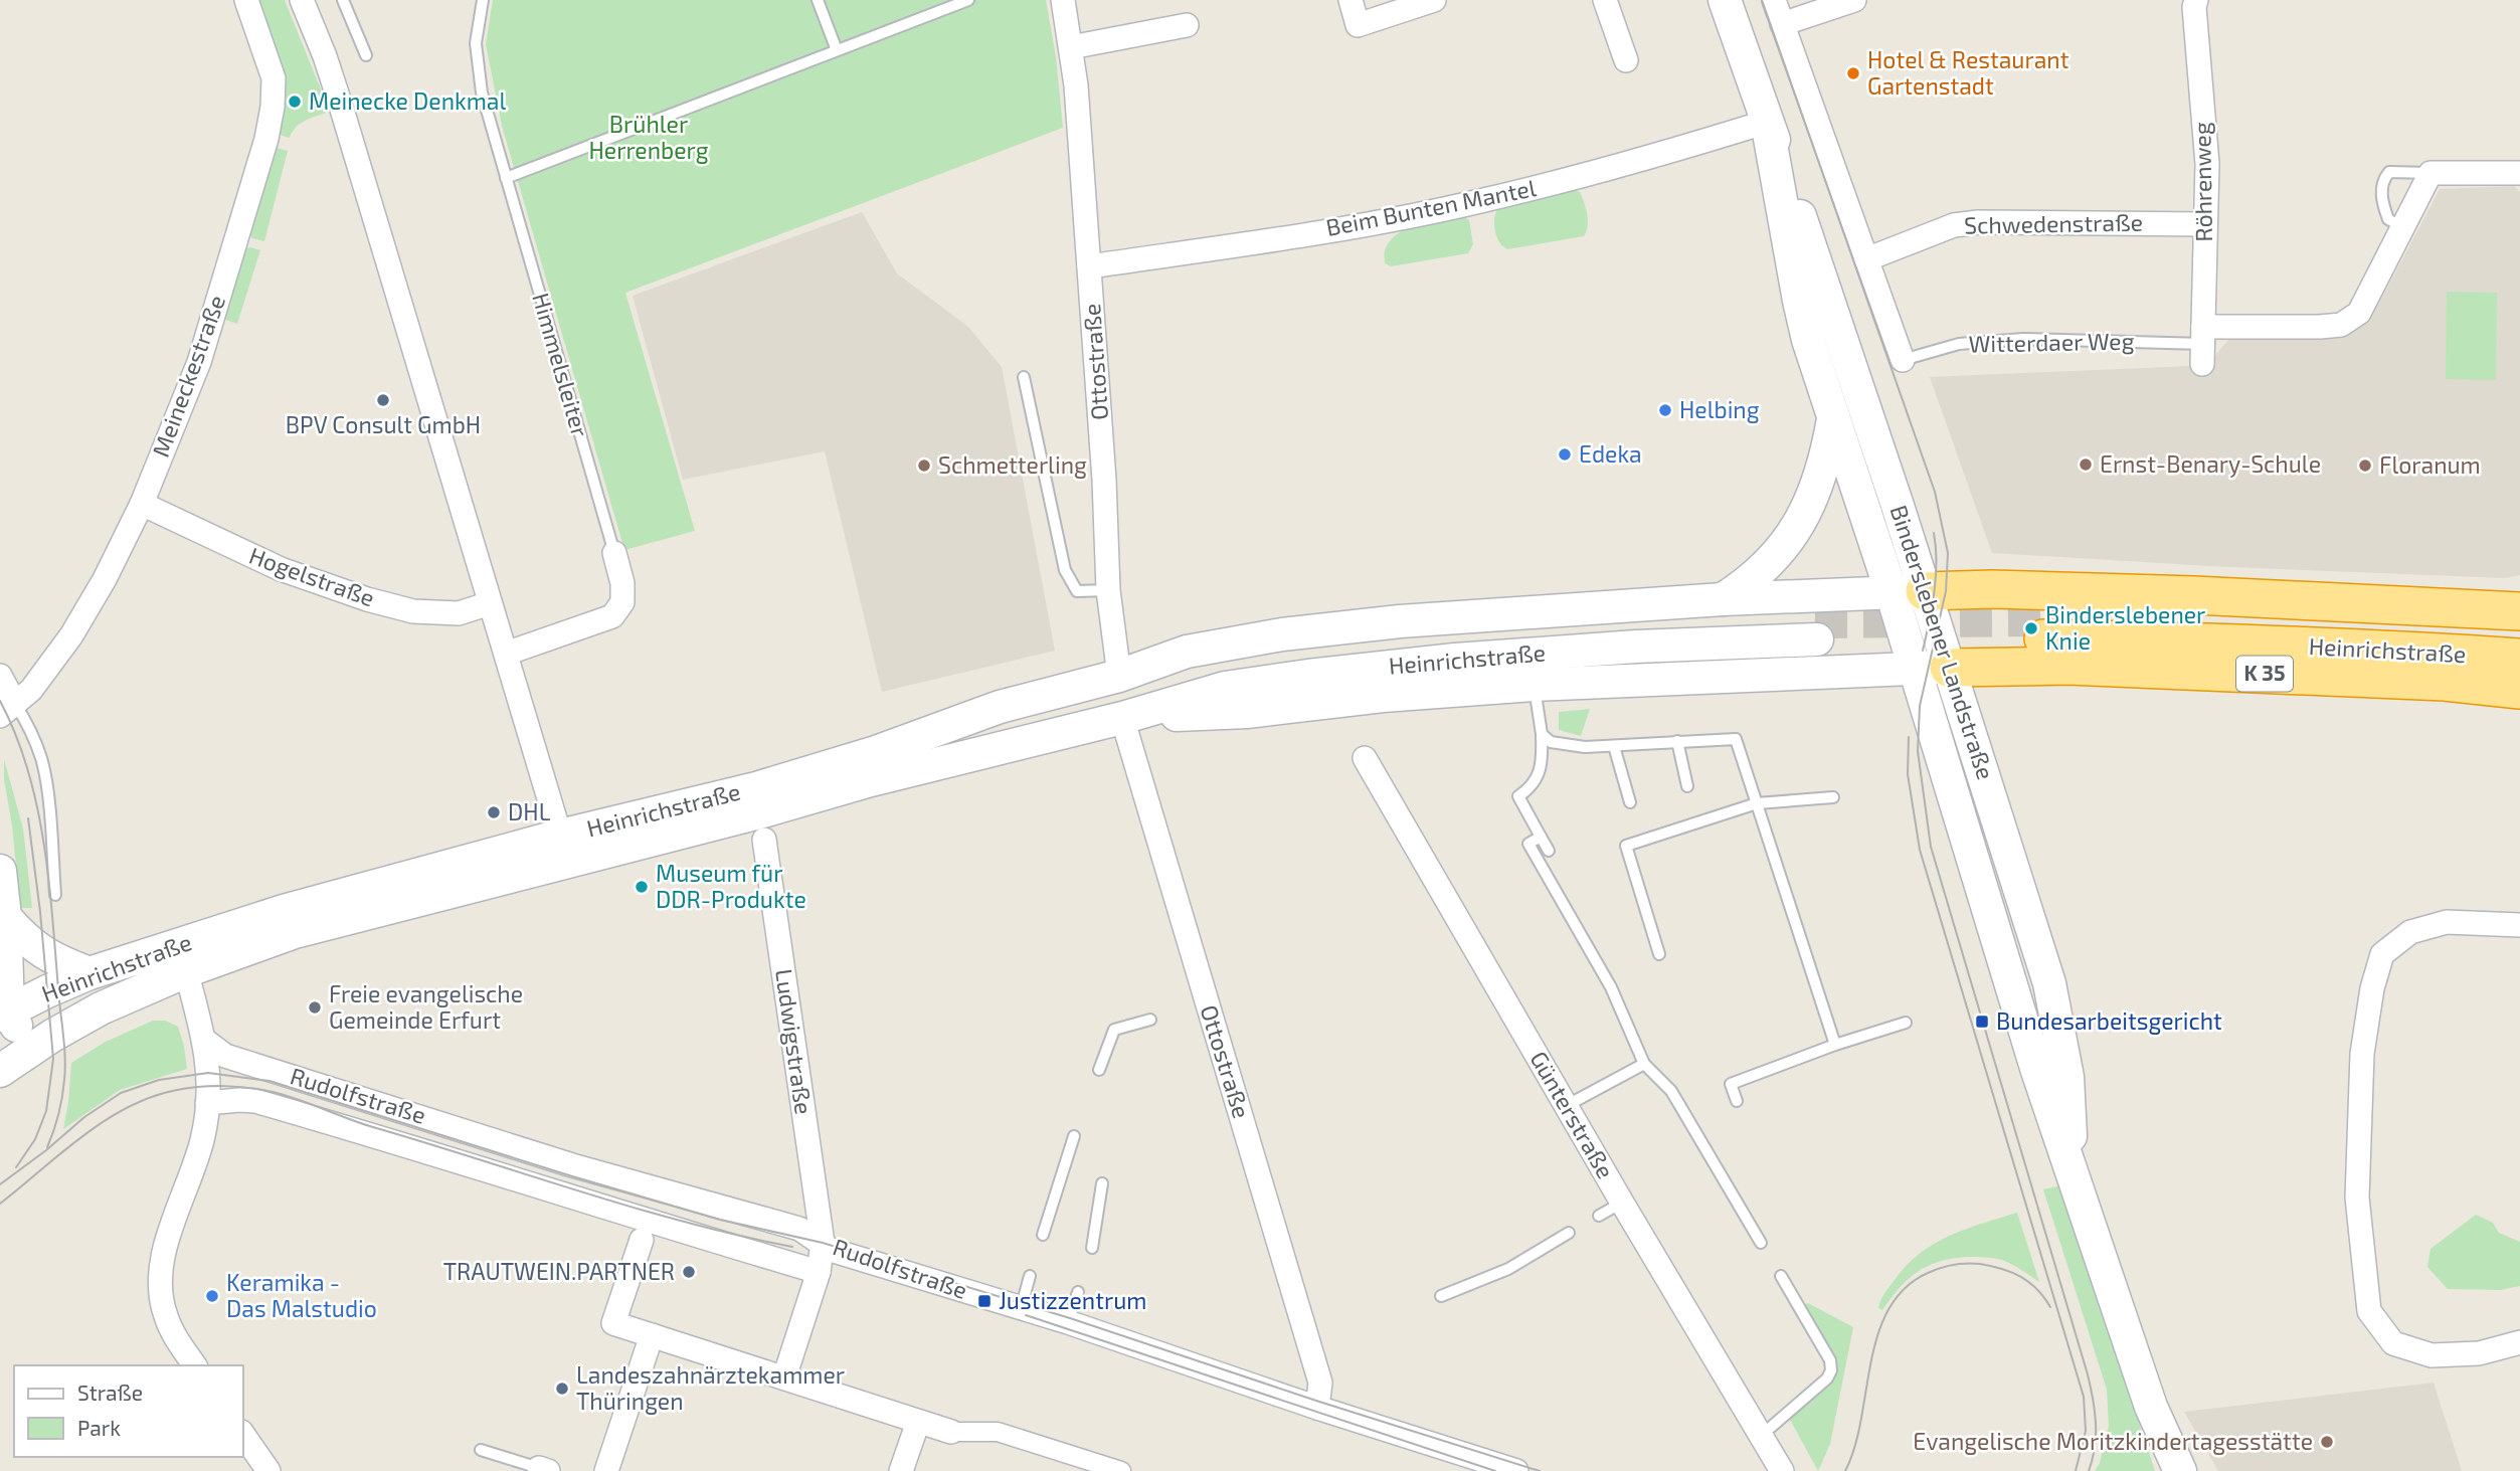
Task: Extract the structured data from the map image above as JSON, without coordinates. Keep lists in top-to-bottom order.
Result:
{
  "streets": {
    "highway": ["Heinrichstraße", "K 35"],
    "main road": ["Binderslebener Landstraße"],
    "street": [
      "Röhrenweg",
      "Beim Bunten Mantel",
      "Schwedenstraße",
      "Witterdaer Weg",
      "Ottostraße",
      "Himmelsleiter",
      "Meineckestraße",
      "Hogelstraße",
      "Ludwigstraße",
      "Rudolfstraße",
      "Günterstraße"
    ]
  },
  "crossings": [
    ["Röhrenweg", "Schwedenstraße"],
    ["Röhrenweg", "Witterdaer Weg"],
    ["Beim Bunten Mantel", "Ottostraße"],
    ["Beim Bunten Mantel", "Binderslebener Landstraße"],
    ["Ottostraße", "Heinrichstraße"],
    ["Ottostraße", "Rudolfstraße"],
    ["Meineckestraße", "Hogelstraße"],
    ["Binderslebener Landstraße", "Heinrichstraße"],
    ["Binderslebener Landstraße", "K 35"],
    ["Heinrichstraße", "K 35"],
    ["Ludwigstraße", "Rudolfstraße"]
  ],
  "parks": ["Brühler Herrenberg"],
  "places": {
    "other": [
      "Hotel & Restaurant Gartenstadt",
      "Meinecke Denkmal",
      "BPV Consult GmbH",
      "Helbing",
      "Edeka",
      "Ernst-Benary-Schule",
      "Schmetterling",
      "Floranum",
      "Binderslebener Knie",
      "DHL",
      "Museum für DDR-Produkte",
      "Freie evangelische Gemeinde Erfurt",
      "TRAUTWEIN.PARTNER",
      "Keramika - Das Malstudio",
      "Landeszahnärztekammer Thüringen",
      "Evangelische Moritzkindertagesstätte"
    ],
    "transit": ["Bundesarbeitsgericht", "Justizzentrum"]
  },
  "legend": ["Straße", "Park"]
}
